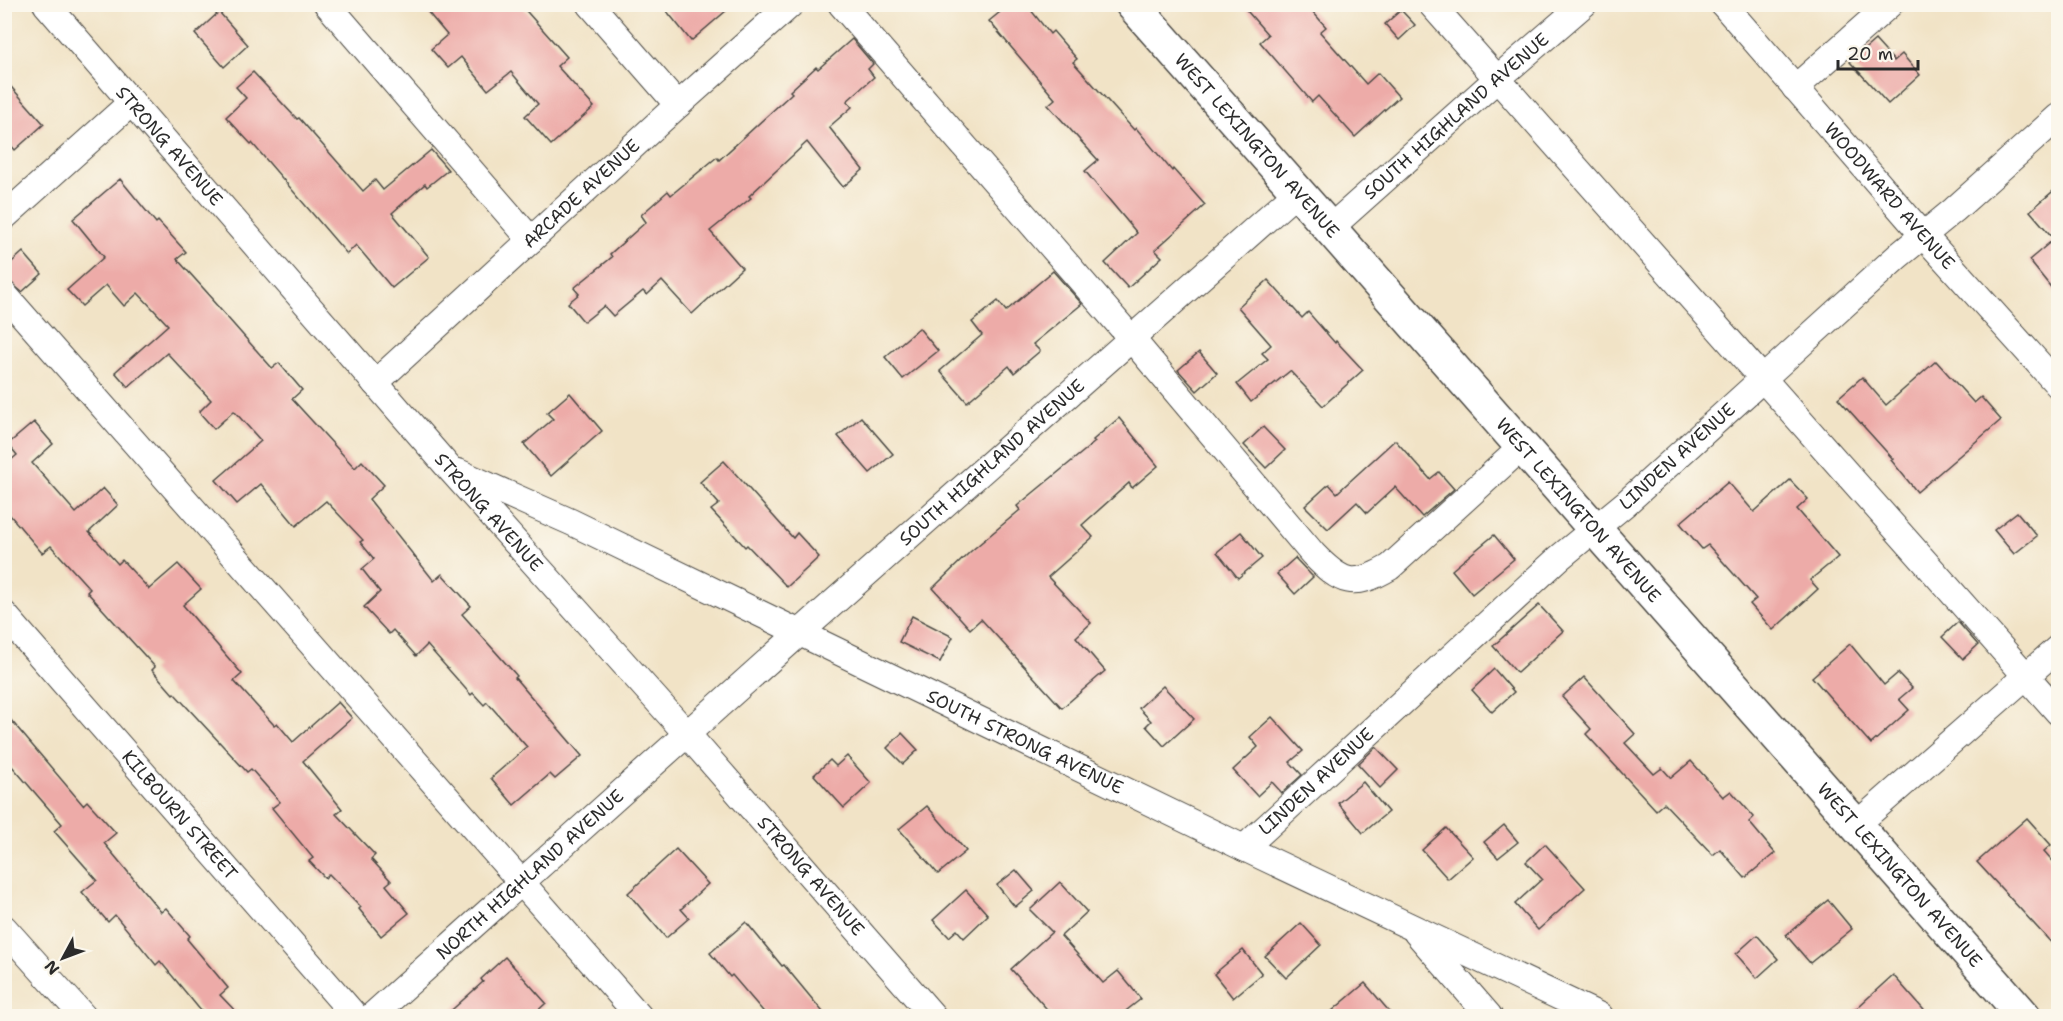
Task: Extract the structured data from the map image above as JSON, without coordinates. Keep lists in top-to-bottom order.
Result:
{
  "streets": {
    "main road": ["WEST LEXINGTON AVENUE"],
    "street": [
      "SOUTH HIGHLAND AVENUE",
      "STRONG AVENUE",
      "ARCADE AVENUE",
      "WOODWARD AVENUE",
      "LINDEN AVENUE",
      "SOUTH STRONG AVENUE",
      "KILBOURN STREET",
      "NORTH HIGHLAND AVENUE"
    ]
  },
  "crossings": [
    ["SOUTH HIGHLAND AVENUE", "STRONG AVENUE"],
    ["SOUTH HIGHLAND AVENUE", "WEST LEXINGTON AVENUE"],
    ["SOUTH HIGHLAND AVENUE", "SOUTH STRONG AVENUE"],
    ["SOUTH HIGHLAND AVENUE", "NORTH HIGHLAND AVENUE"],
    ["STRONG AVENUE", "ARCADE AVENUE"],
    ["STRONG AVENUE", "SOUTH STRONG AVENUE"],
    ["STRONG AVENUE", "NORTH HIGHLAND AVENUE"],
    ["WEST LEXINGTON AVENUE", "LINDEN AVENUE"],
    ["WOODWARD AVENUE", "LINDEN AVENUE"],
    ["LINDEN AVENUE", "SOUTH STRONG AVENUE"]
  ],
  "scale_bar": "20 m",
  "north": "bottom left"
}
